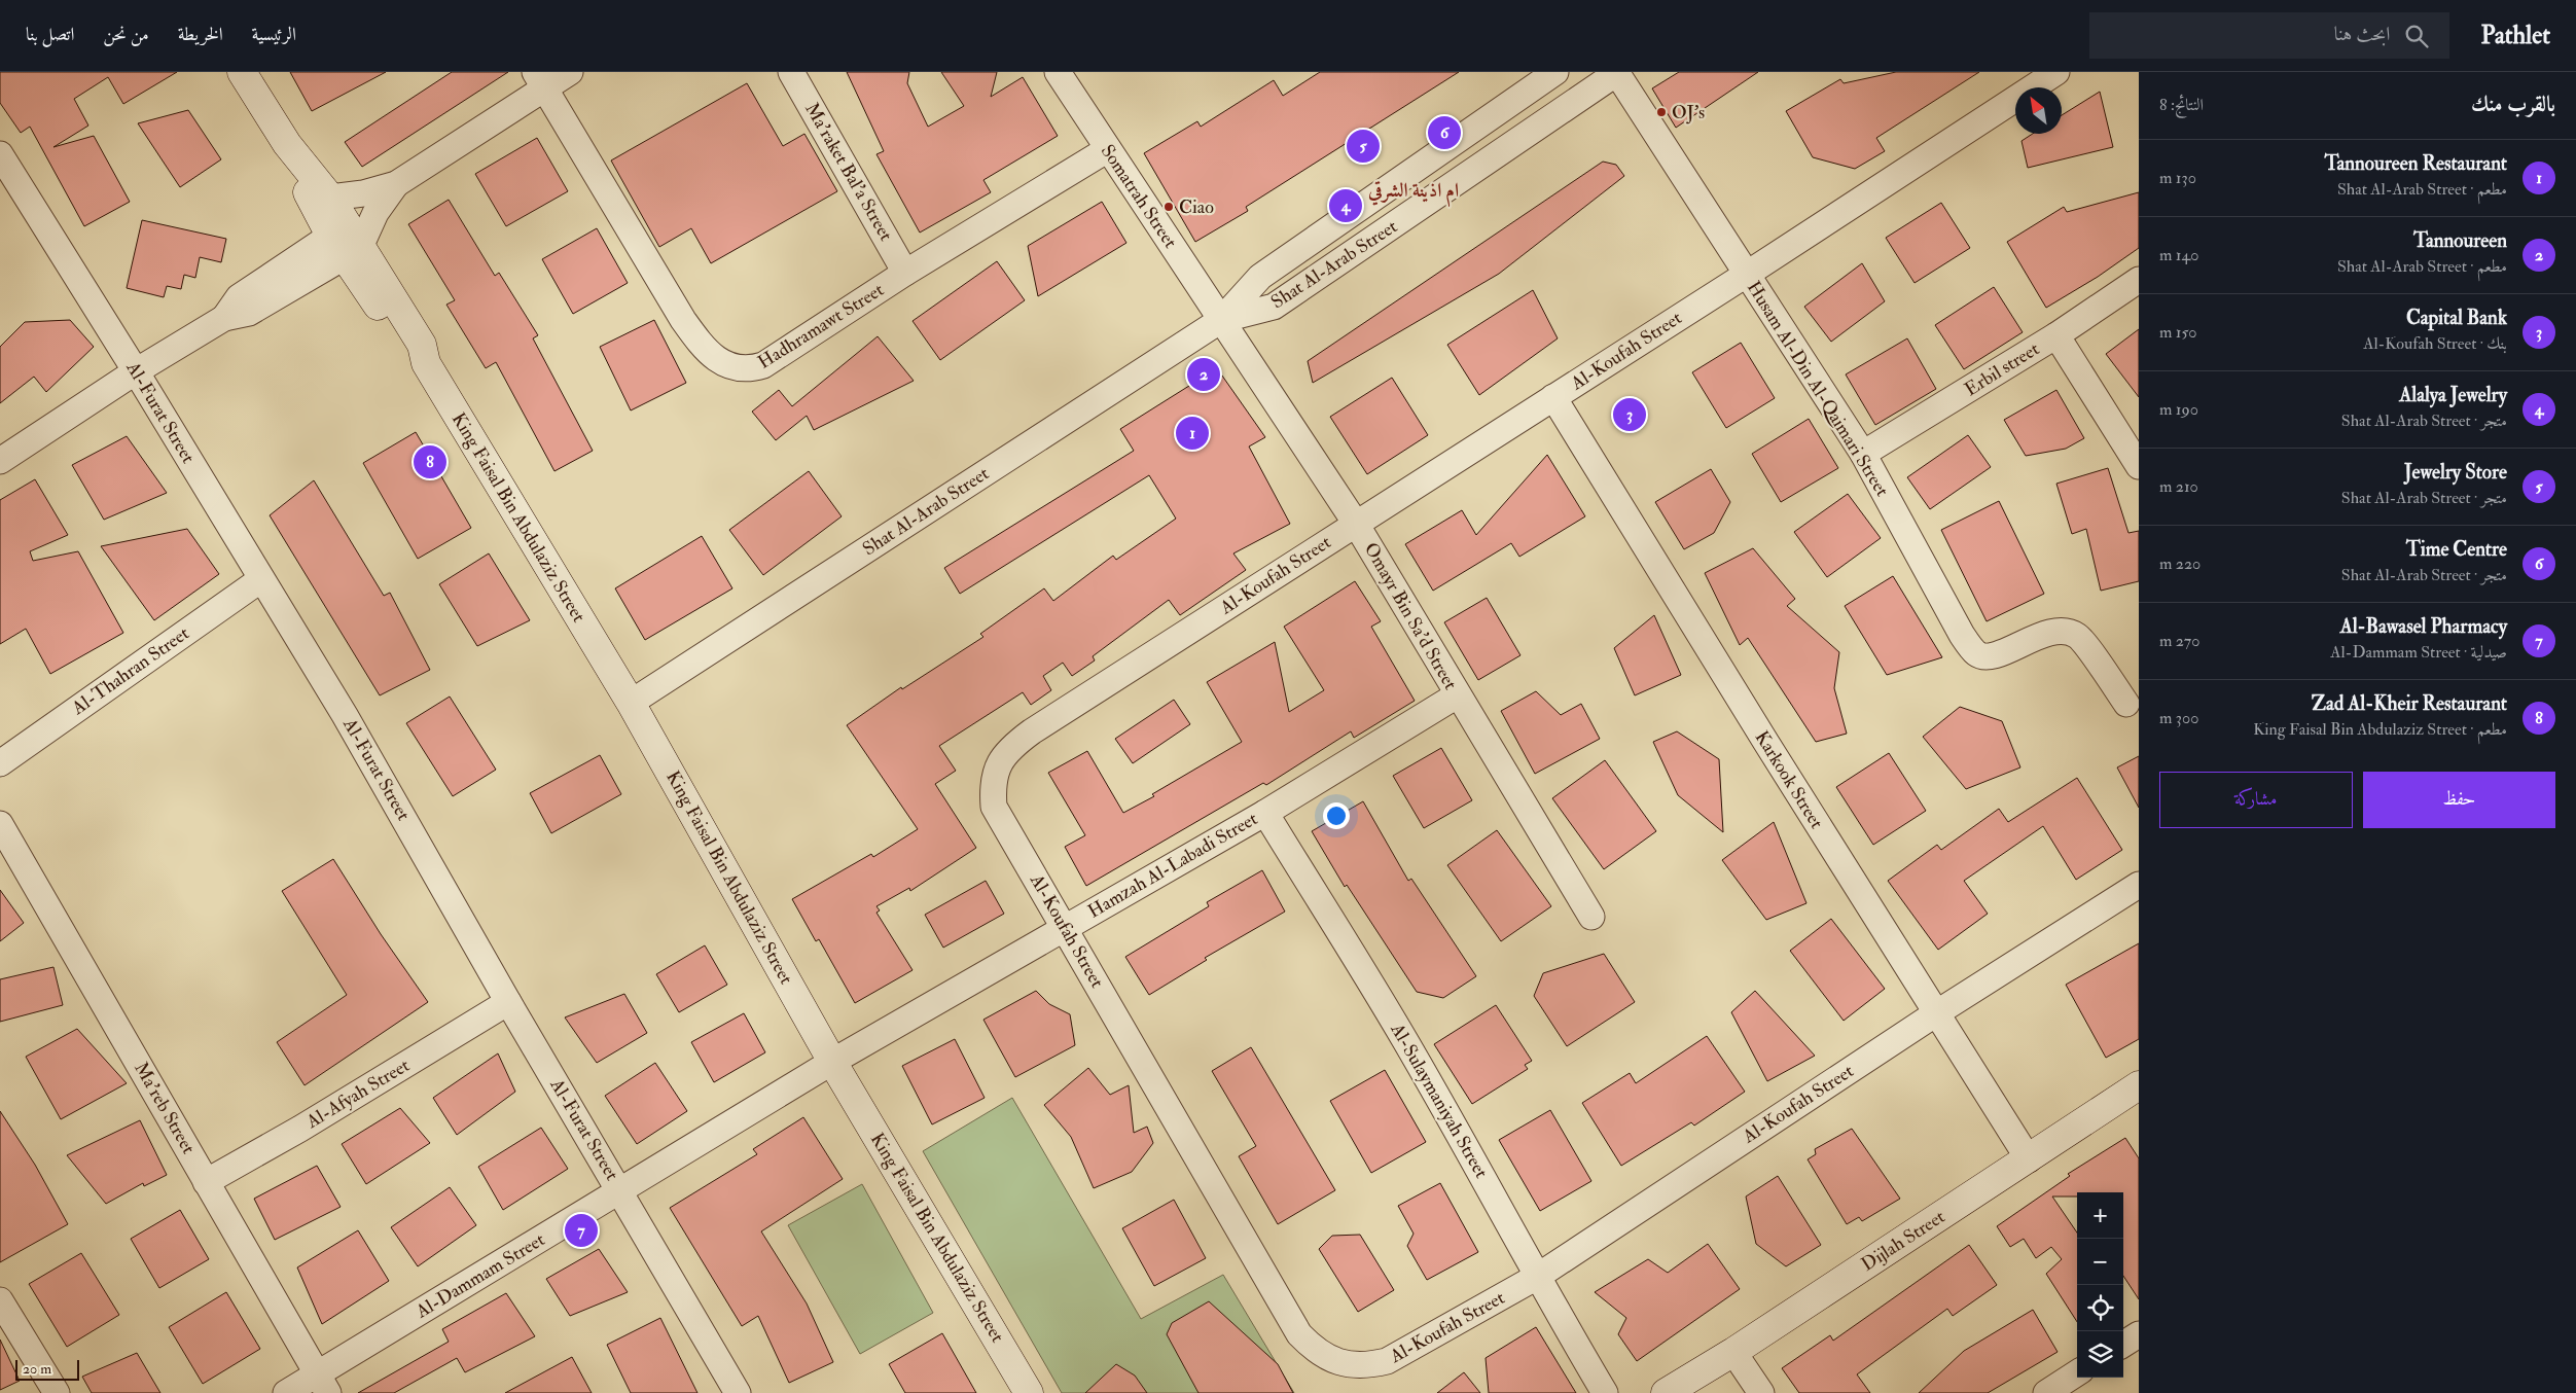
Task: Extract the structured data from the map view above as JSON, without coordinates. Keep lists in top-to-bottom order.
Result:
{
  "streets": {
    "main road": ["King Faisal Bin Abdulaziz Street", "Dijlah Street"],
    "street": [
      "Ma'raket Bal'a Street",
      "Somatrah Street",
      "Shat Al-Arab Street",
      "Hadhramawt Street",
      "Al-Koufah Street",
      "Erbil street",
      "Husam Al-Din Al-Qaimari Street",
      "Al-Furat Street",
      "Omayr Bin Sa'd Street",
      "Al-Thahran Street",
      "Karkook Street",
      "Hamzah Al-Labadi Street",
      "Al-Afyah Street",
      "Al-Sulaymaniyah Street",
      "Ma'reb Street",
      "Al-Dammam Street"
    ]
  },
  "crossings": [
    ["Ma'raket Bal'a Street", "Hadhramawt Street"],
    ["Somatrah Street", "Shat Al-Arab Street"],
    ["Somatrah Street", "Hadhramawt Street"],
    ["Somatrah Street", "Omayr Bin Sa'd Street"],
    ["Shat Al-Arab Street", "Husam Al-Din Al-Qaimari Street"],
    ["Shat Al-Arab Street", "King Faisal Bin Abdulaziz Street"],
    ["Shat Al-Arab Street", "Omayr Bin Sa'd Street"],
    ["Al-Koufah Street", "Husam Al-Din Al-Qaimari Street"],
    ["Al-Koufah Street", "Omayr Bin Sa'd Street"],
    ["Al-Koufah Street", "Karkook Street"],
    ["Al-Koufah Street", "Hamzah Al-Labadi Street"],
    ["Al-Koufah Street", "Al-Sulaymaniyah Street"],
    ["Erbil street", "Husam Al-Din Al-Qaimari Street"],
    ["Al-Furat Street", "Al-Thahran Street"],
    ["Al-Furat Street", "Al-Afyah Street"],
    ["Al-Furat Street", "Al-Dammam Street"],
    ["King Faisal Bin Abdulaziz Street", "Hamzah Al-Labadi Street"],
    ["King Faisal Bin Abdulaziz Street", "Al-Dammam Street"],
    ["Omayr Bin Sa'd Street", "Hamzah Al-Labadi Street"],
    ["Karkook Street", "Dijlah Street"],
    ["Hamzah Al-Labadi Street", "Al-Sulaymaniyah Street"],
    ["Hamzah Al-Labadi Street", "Al-Dammam Street"],
    ["Al-Afyah Street", "Ma'reb Street"],
    ["Ma'reb Street", "Al-Dammam Street"]
  ],
  "districts": ["ام اذينة الشرقي"],
  "places": ["OJ's", "Ciao"],
  "scale_bar": "20 m",
  "north": "top left",
  "page": {
    "header": "Pathlet",
    "search": "ابحث هنا",
    "nav": [
      "الرئيسية",
      "الخريطة",
      "من نحن",
      "اتصل بنا"
    ],
    "heading": ["بالقرب منك", "النتائج: 8"],
    "pins": [
      "6",
      "5",
      "4",
      "2",
      "3",
      "1",
      "8",
      "7"
    ],
    "list": [
      {
        "mark": "1",
        "name": "Tannoureen Restaurant",
        "note": "مطعم · Shat Al-Arab Street",
        "value": "130 m"
      },
      {
        "mark": "2",
        "name": "Tannoureen",
        "note": "مطعم · Shat Al-Arab Street",
        "value": "140 m"
      },
      {
        "mark": "3",
        "name": "Capital Bank",
        "note": "بنك · Al-Koufah Street",
        "value": "150 m"
      },
      {
        "mark": "4",
        "name": "Alalya Jewelry",
        "note": "متجر · Shat Al-Arab Street",
        "value": "190 m"
      },
      {
        "mark": "5",
        "name": "Jewelry Store",
        "note": "متجر · Shat Al-Arab Street",
        "value": "210 m"
      },
      {
        "mark": "6",
        "name": "Time Centre",
        "note": "متجر · Shat Al-Arab Street",
        "value": "220 m"
      },
      {
        "mark": "7",
        "name": "Al-Bawasel Pharmacy",
        "note": "صيدلية · Al-Dammam Street",
        "value": "270 m"
      },
      {
        "mark": "8",
        "name": "Zad Al-Kheir Restaurant",
        "note": "مطعم · King Faisal Bin Abdulaziz Street",
        "value": "300 m"
      }
    ],
    "buttons": ["حفظ", "مشاركة"],
    "map_buttons": ["+", "−"],
    "scale": "20 m"
  }
}
